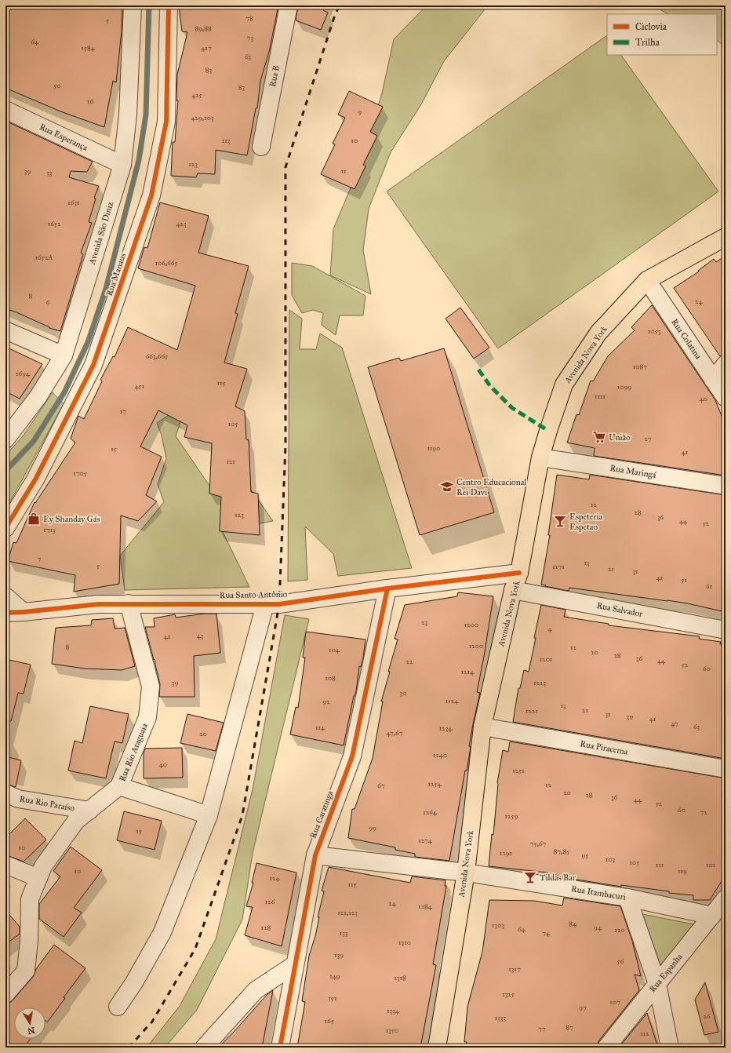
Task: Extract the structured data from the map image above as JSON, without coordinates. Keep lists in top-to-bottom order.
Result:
{
  "streets": {
    "main road": ["Avenida Nova York"],
    "street": [
      "Rua B",
      "Rua Esperança",
      "Avenida São Diniz",
      "Rua Manaus",
      "Rua Colatina",
      "Rua Maringá",
      "Rua Santo Antônio",
      "Rua Salvador",
      "Rua Piracema",
      "Rua Rio Araguaia",
      "Rua Rio Paraíso",
      "Rua Caratinga",
      "Rua Itambacuri",
      "Rua Espanha"
    ]
  },
  "crossings": [
    ["Rua Esperança", "Avenida São Diniz"],
    ["Rua Colatina", "Avenida Nova York"],
    ["Avenida Nova York", "Rua Maringá"],
    ["Avenida Nova York", "Rua Santo Antônio"],
    ["Avenida Nova York", "Rua Salvador"],
    ["Avenida Nova York", "Rua Piracema"],
    ["Avenida Nova York", "Rua Itambacuri"],
    ["Rua Santo Antônio", "Rua Rio Araguaia"],
    ["Rua Santo Antônio", "Rua Caratinga"],
    ["Rua Rio Araguaia", "Rua Rio Paraíso"],
    ["Rua Caratinga", "Rua Itambacuri"],
    ["Rua Itambacuri", "Rua Espanha"]
  ],
  "places": {
    "supermarket": ["União"],
    "school or university": ["Centro Educacional Rei Davi"],
    "shop": ["Ey Shanday Gás"],
    "bar": ["Espeteria Espetao", "Tildas Bar"]
  },
  "house_numbers": [
    "78",
    "5",
    "89,88",
    "73",
    "64",
    "1584",
    "417",
    "63",
    "83",
    "50",
    "83",
    "425",
    "16",
    "9",
    "429,103",
    "113",
    "10",
    "123",
    "39",
    "11",
    "33",
    "1631",
    "1652",
    "423",
    "1652A",
    "106,665",
    "8",
    "24",
    "6",
    "1053",
    "663,665",
    "1087",
    "1694",
    "115",
    "451",
    "1099",
    "1111",
    "40",
    "17",
    "105",
    "27",
    "1190",
    "15",
    "41",
    "121",
    "1705",
    "12",
    "28",
    "123",
    "36",
    "44",
    "52",
    "1713",
    "7",
    "13",
    "5",
    "1171",
    "21",
    "31",
    "41",
    "51",
    "61",
    "23",
    "1200",
    "4",
    "43",
    "41",
    "1200",
    "8",
    "12",
    "104",
    "20",
    "28",
    "36",
    "1201",
    "44",
    "22",
    "52",
    "60",
    "1214",
    "108",
    "39",
    "1223",
    "30",
    "1124",
    "92",
    "13",
    "21",
    "1221",
    "31",
    "39",
    "41",
    "47",
    "63",
    "114",
    "1234",
    "47,67",
    "20",
    "1240",
    "40",
    "1251",
    "1254",
    "12",
    "67",
    "20",
    "28",
    "36",
    "44",
    "52",
    "60",
    "1264",
    "72",
    "1259",
    "99",
    "15",
    "1274",
    "75,67",
    "10",
    "87,85",
    "1291",
    "95",
    "103",
    "105",
    "111",
    "101",
    "10",
    "119",
    "124",
    "115",
    "126",
    "24",
    "1284",
    "121,123",
    "84",
    "1303",
    "128",
    "94",
    "64",
    "120",
    "133",
    "74",
    "1310",
    "139",
    "56",
    "1317",
    "149",
    "1318",
    "1325",
    "151",
    "107",
    "97",
    "1334",
    "26",
    "1333",
    "165",
    "87",
    "77",
    "1350",
    "112"
  ],
  "legend": ["Ciclovia", "Trilha"],
  "north": "bottom"
}
